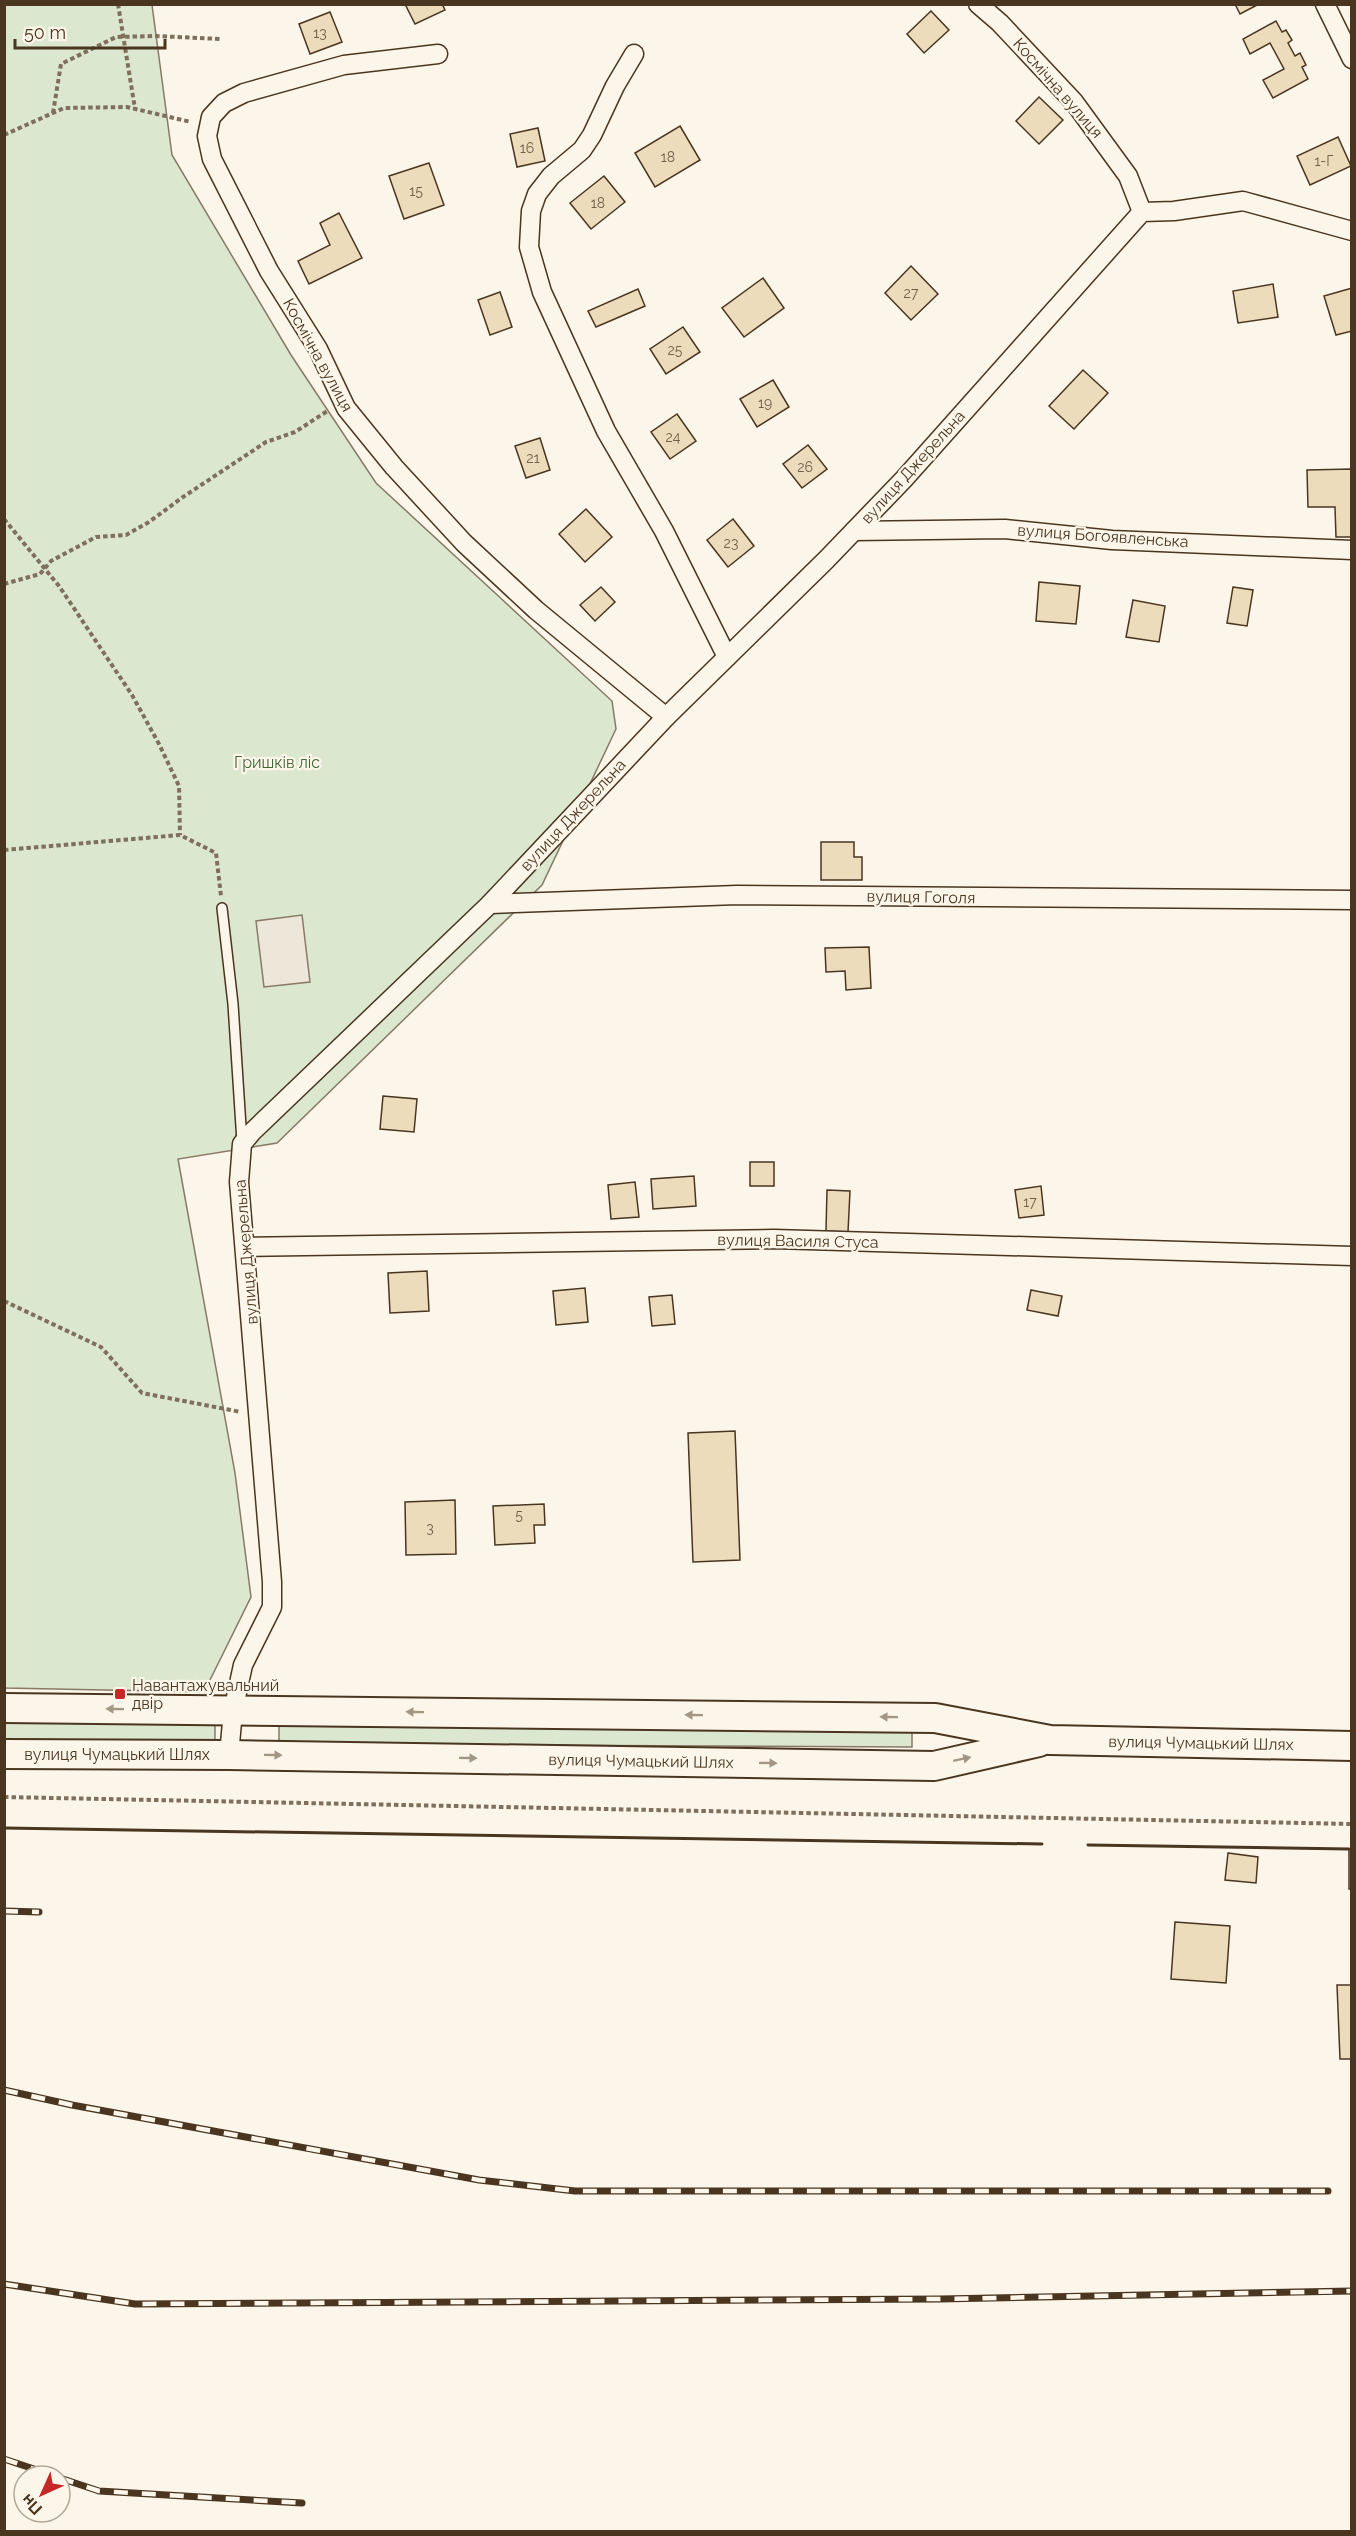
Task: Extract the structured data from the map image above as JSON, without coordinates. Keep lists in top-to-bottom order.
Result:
{
  "streets": {
    "main road": ["вулиця Чумацький Шлях"],
    "street": [
      "Космічна вулиця",
      "вулиця Джерельна",
      "вулиця Богоявленська",
      "вулиця Гоголя",
      "вулиця Василя Стуса"
    ]
  },
  "crossings": [
    ["Космічна вулиця", "вулиця Джерельна"],
    ["вулиця Джерельна", "вулиця Богоявленська"],
    ["вулиця Джерельна", "вулиця Гоголя"],
    ["вулиця Джерельна", "вулиця Василя Стуса"],
    ["вулиця Джерельна", "вулиця Чумацький Шлях"]
  ],
  "parks": ["Гришків ліс"],
  "places": {
    "transit": ["Навантажувальний двір"]
  },
  "house_numbers": [
    "13",
    "16",
    "18",
    "1-Г",
    "15",
    "18",
    "27",
    "25",
    "19",
    "24",
    "21",
    "26",
    "23",
    "17",
    "5",
    "3"
  ],
  "scale_bar": "50 m",
  "north": "bottom left"
}
